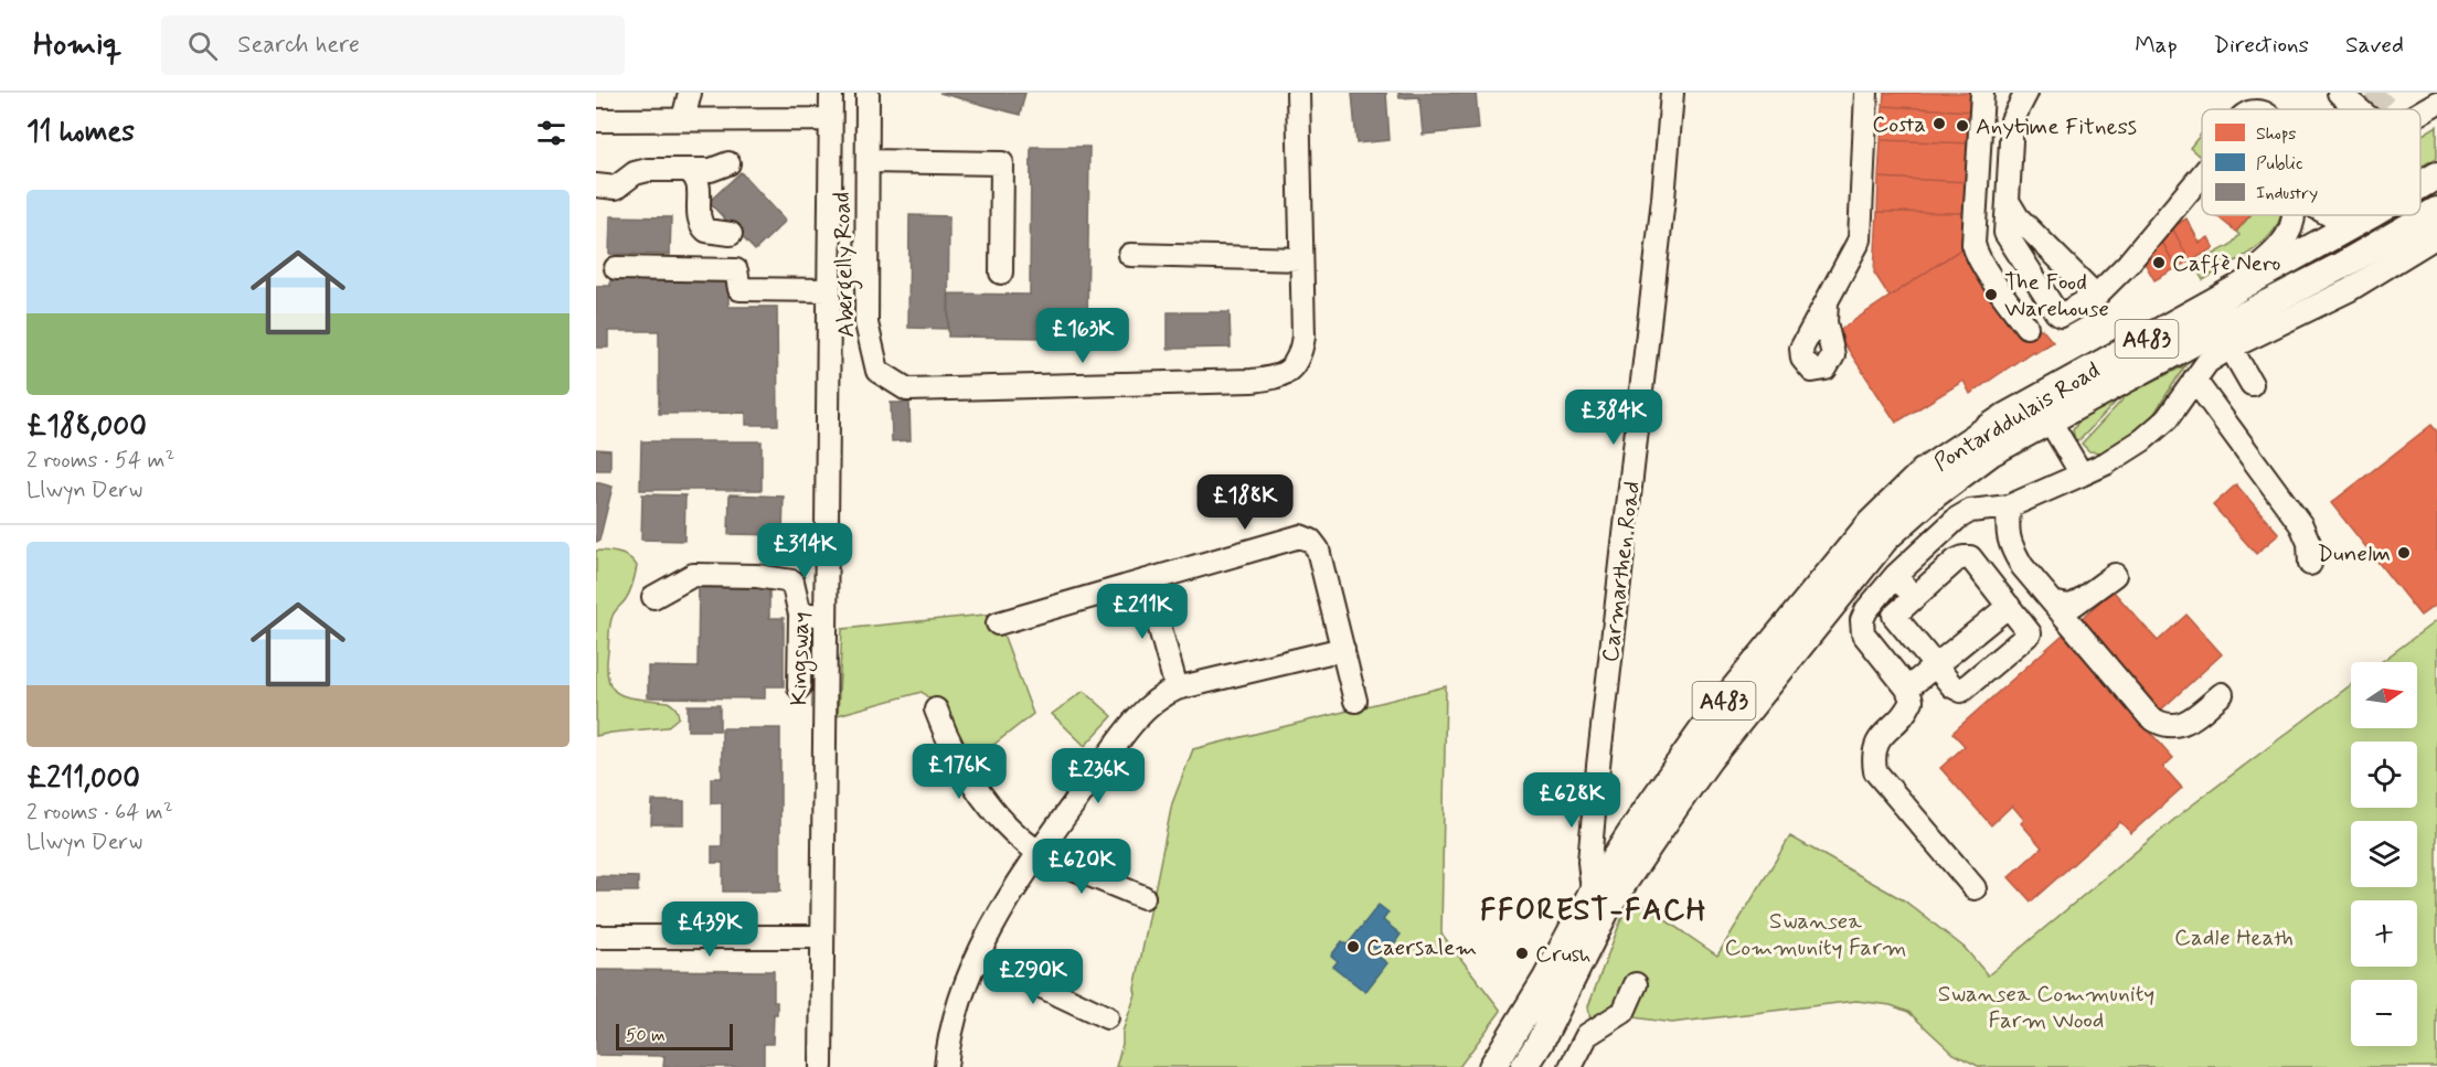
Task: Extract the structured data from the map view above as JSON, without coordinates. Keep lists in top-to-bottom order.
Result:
{
  "streets": {
    "main road": ["A483", "Pontarddulais Road"],
    "street": ["Abergelly Road", "Carmarthen Road", "Kingsway"]
  },
  "crossings": [
    ["A483", "Pontarddulais Road"],
    ["A483", "Carmarthen Road"],
    ["Pontarddulais Road", "Carmarthen Road"]
  ],
  "districts": ["FFOREST-FACH"],
  "parks": ["Swansea Community Farm", "Cadle Heath", "Swansea Community Farm Wood"],
  "places": [
    "Costa",
    "Anytime Fitness",
    "Caffè Nero",
    "The Food Warehouse",
    "Dunelm",
    "Caersalem",
    "Crush"
  ],
  "legend": ["Shops", "Public", "Industry"],
  "scale_bar": "50 m",
  "north": "right",
  "page": {
    "header": "Homiq",
    "search": "Search here",
    "nav": ["Map", "Directions", "Saved"],
    "heading": "11 homes",
    "list": [
      {
        "name": "£188,000",
        "note": "2 rooms · 54 m² · Llwyn Derw"
      },
      {
        "name": "£211,000",
        "note": "2 rooms · 64 m² · Llwyn Derw"
      }
    ],
    "price": [
      "£163K",
      "£384K",
      "£188K",
      "£314K",
      "£211K",
      "£176K",
      "£236K",
      "£628K",
      "£620K",
      "£439K",
      "£290K"
    ],
    "map_buttons": ["+", "−"],
    "scale": "50 m"
  }
}
